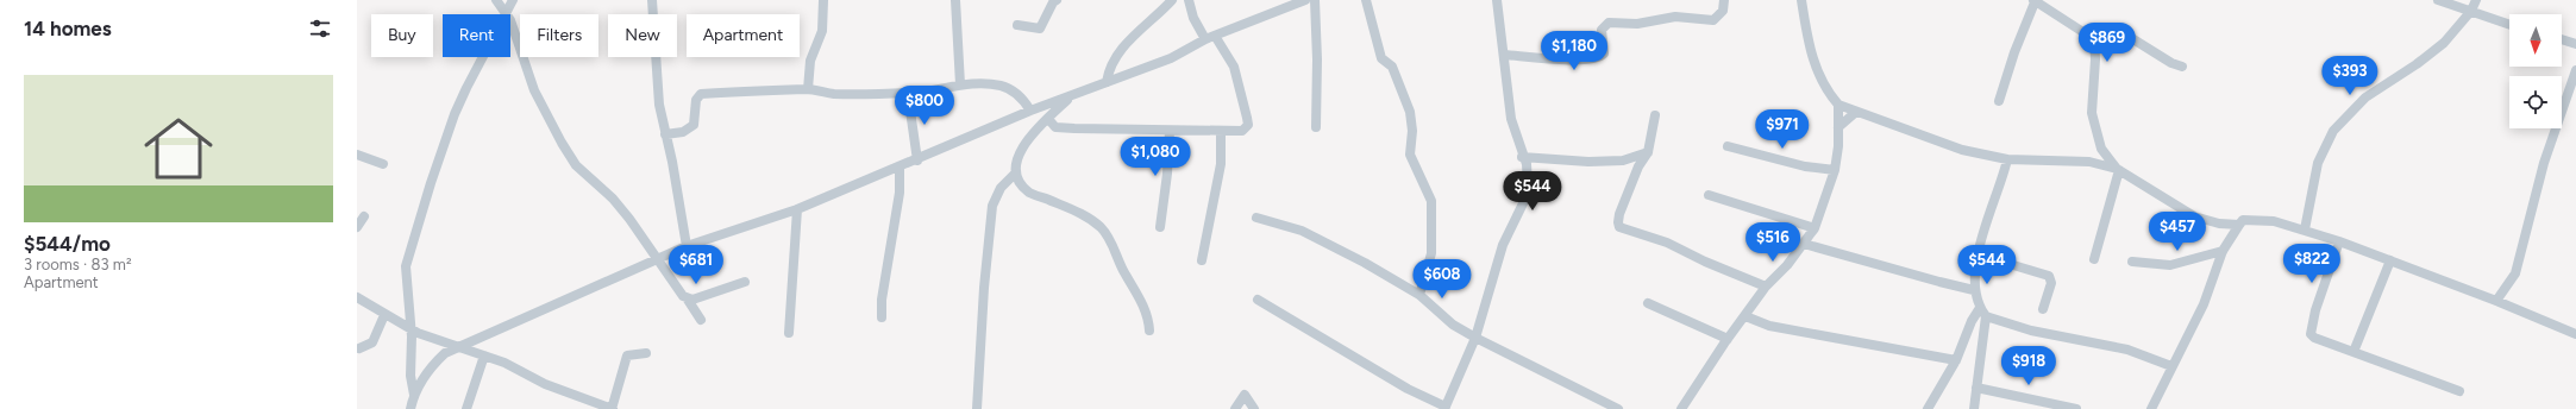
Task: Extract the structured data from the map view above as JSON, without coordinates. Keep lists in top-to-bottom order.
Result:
{
  "north": "bottom",
  "page": {
    "heading": "14 homes",
    "chip": [
      "Buy",
      "Rent",
      "Filters",
      "New",
      "Apartment"
    ],
    "price": [
      "$869",
      "$1,180",
      "$393",
      "$800",
      "$971",
      "$1,080",
      "$544",
      "$457",
      "$516",
      "$822",
      "$681",
      "$544",
      "$608",
      "$918"
    ],
    "list": [
      {
        "name": "$544/mo",
        "note": "3 rooms · 83 m² · Apartment"
      }
    ]
  }
}
